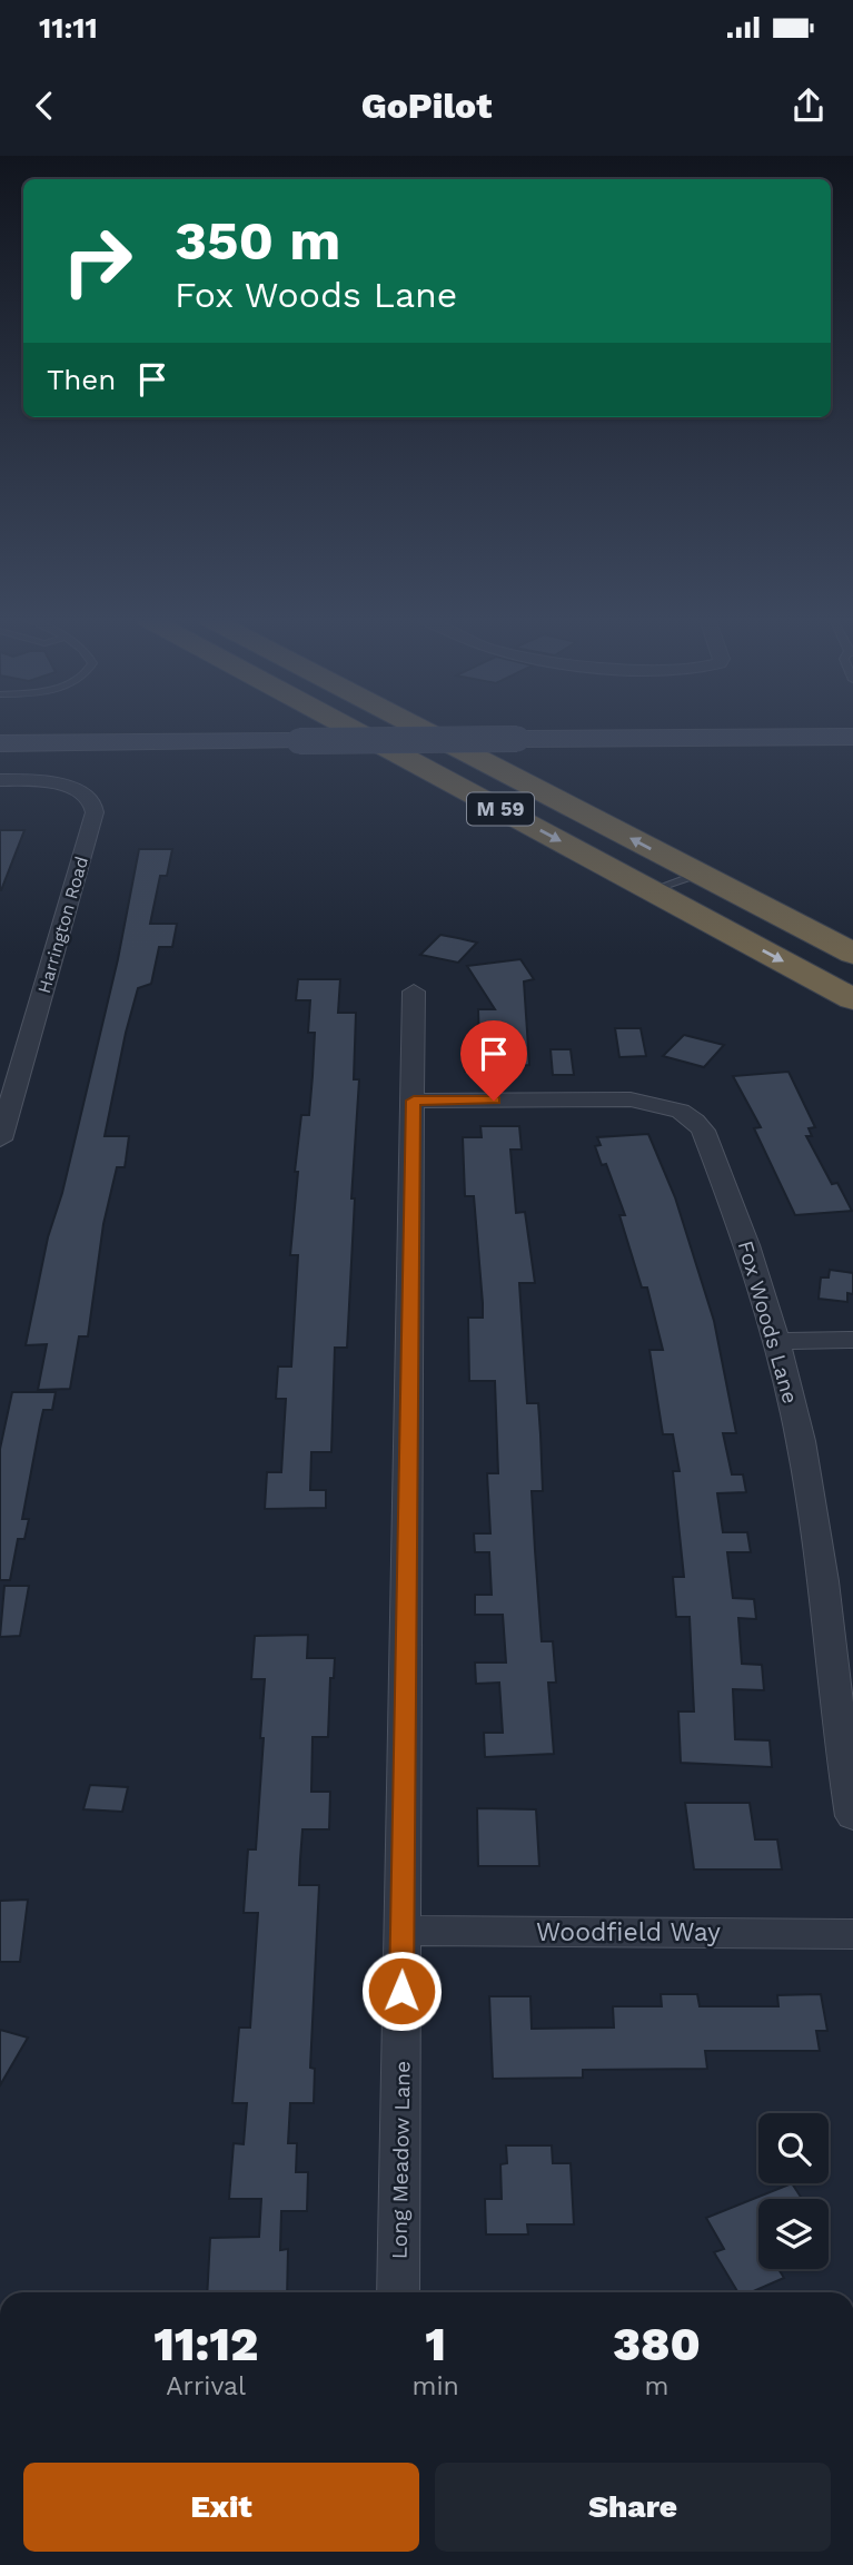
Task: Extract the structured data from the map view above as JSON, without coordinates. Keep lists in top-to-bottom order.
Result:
{
  "streets": {
    "highway": ["M 59"],
    "street": [
      "Harrington Road",
      "Fox Woods Lane",
      "Woodfield Way",
      "Long Meadow Lane"
    ]
  },
  "crossings": [
    ["Fox Woods Lane", "Long Meadow Lane"],
    ["Woodfield Way", "Long Meadow Lane"]
  ],
  "page": {
    "status": "11:11",
    "header": "GoPilot",
    "turn": ["350 m", "Fox Woods Lane"],
    "then": "Then",
    "eta": [
      "11:12",
      "Arrival",
      "1",
      "min",
      "380",
      "m"
    ],
    "buttons": ["Exit", "Share"]
  }
}
